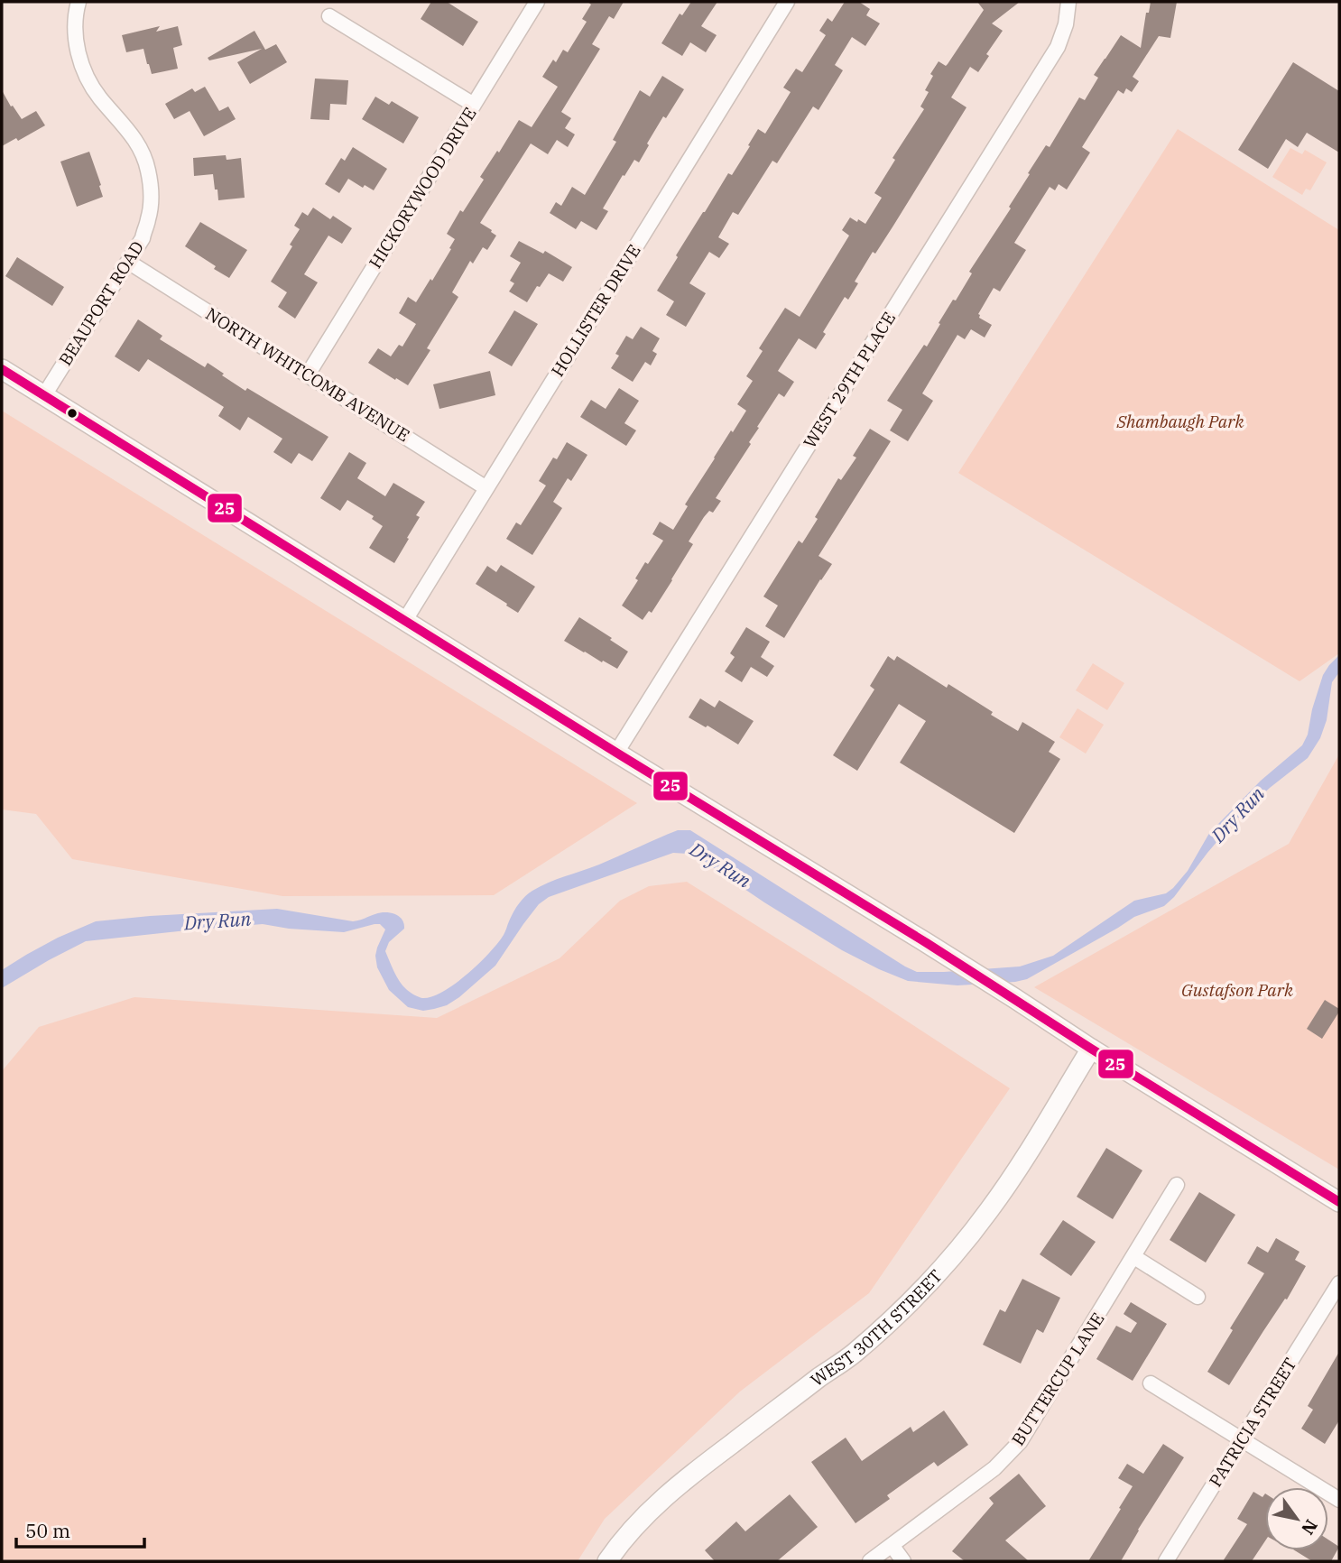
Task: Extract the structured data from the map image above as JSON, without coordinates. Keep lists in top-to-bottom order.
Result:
{
  "streets": {
    "street": [
      "HICKORYWOOD DRIVE",
      "BEAUPORT ROAD",
      "HOLLISTER DRIVE",
      "NORTH WHITCOMB AVENUE",
      "WEST 29TH PLACE",
      "WEST 30TH STREET",
      "BUTTERCUP LANE",
      "PATRICIA STREET"
    ]
  },
  "crossings": [
    ["HICKORYWOOD DRIVE", "NORTH WHITCOMB AVENUE"],
    ["BEAUPORT ROAD", "NORTH WHITCOMB AVENUE"],
    ["HOLLISTER DRIVE", "NORTH WHITCOMB AVENUE"]
  ],
  "water": ["Dry Run"],
  "parks": ["Shambaugh Park", "Gustafson Park"],
  "lines": ["transit line 25"],
  "scale_bar": "50 m",
  "north": "bottom right"
}
